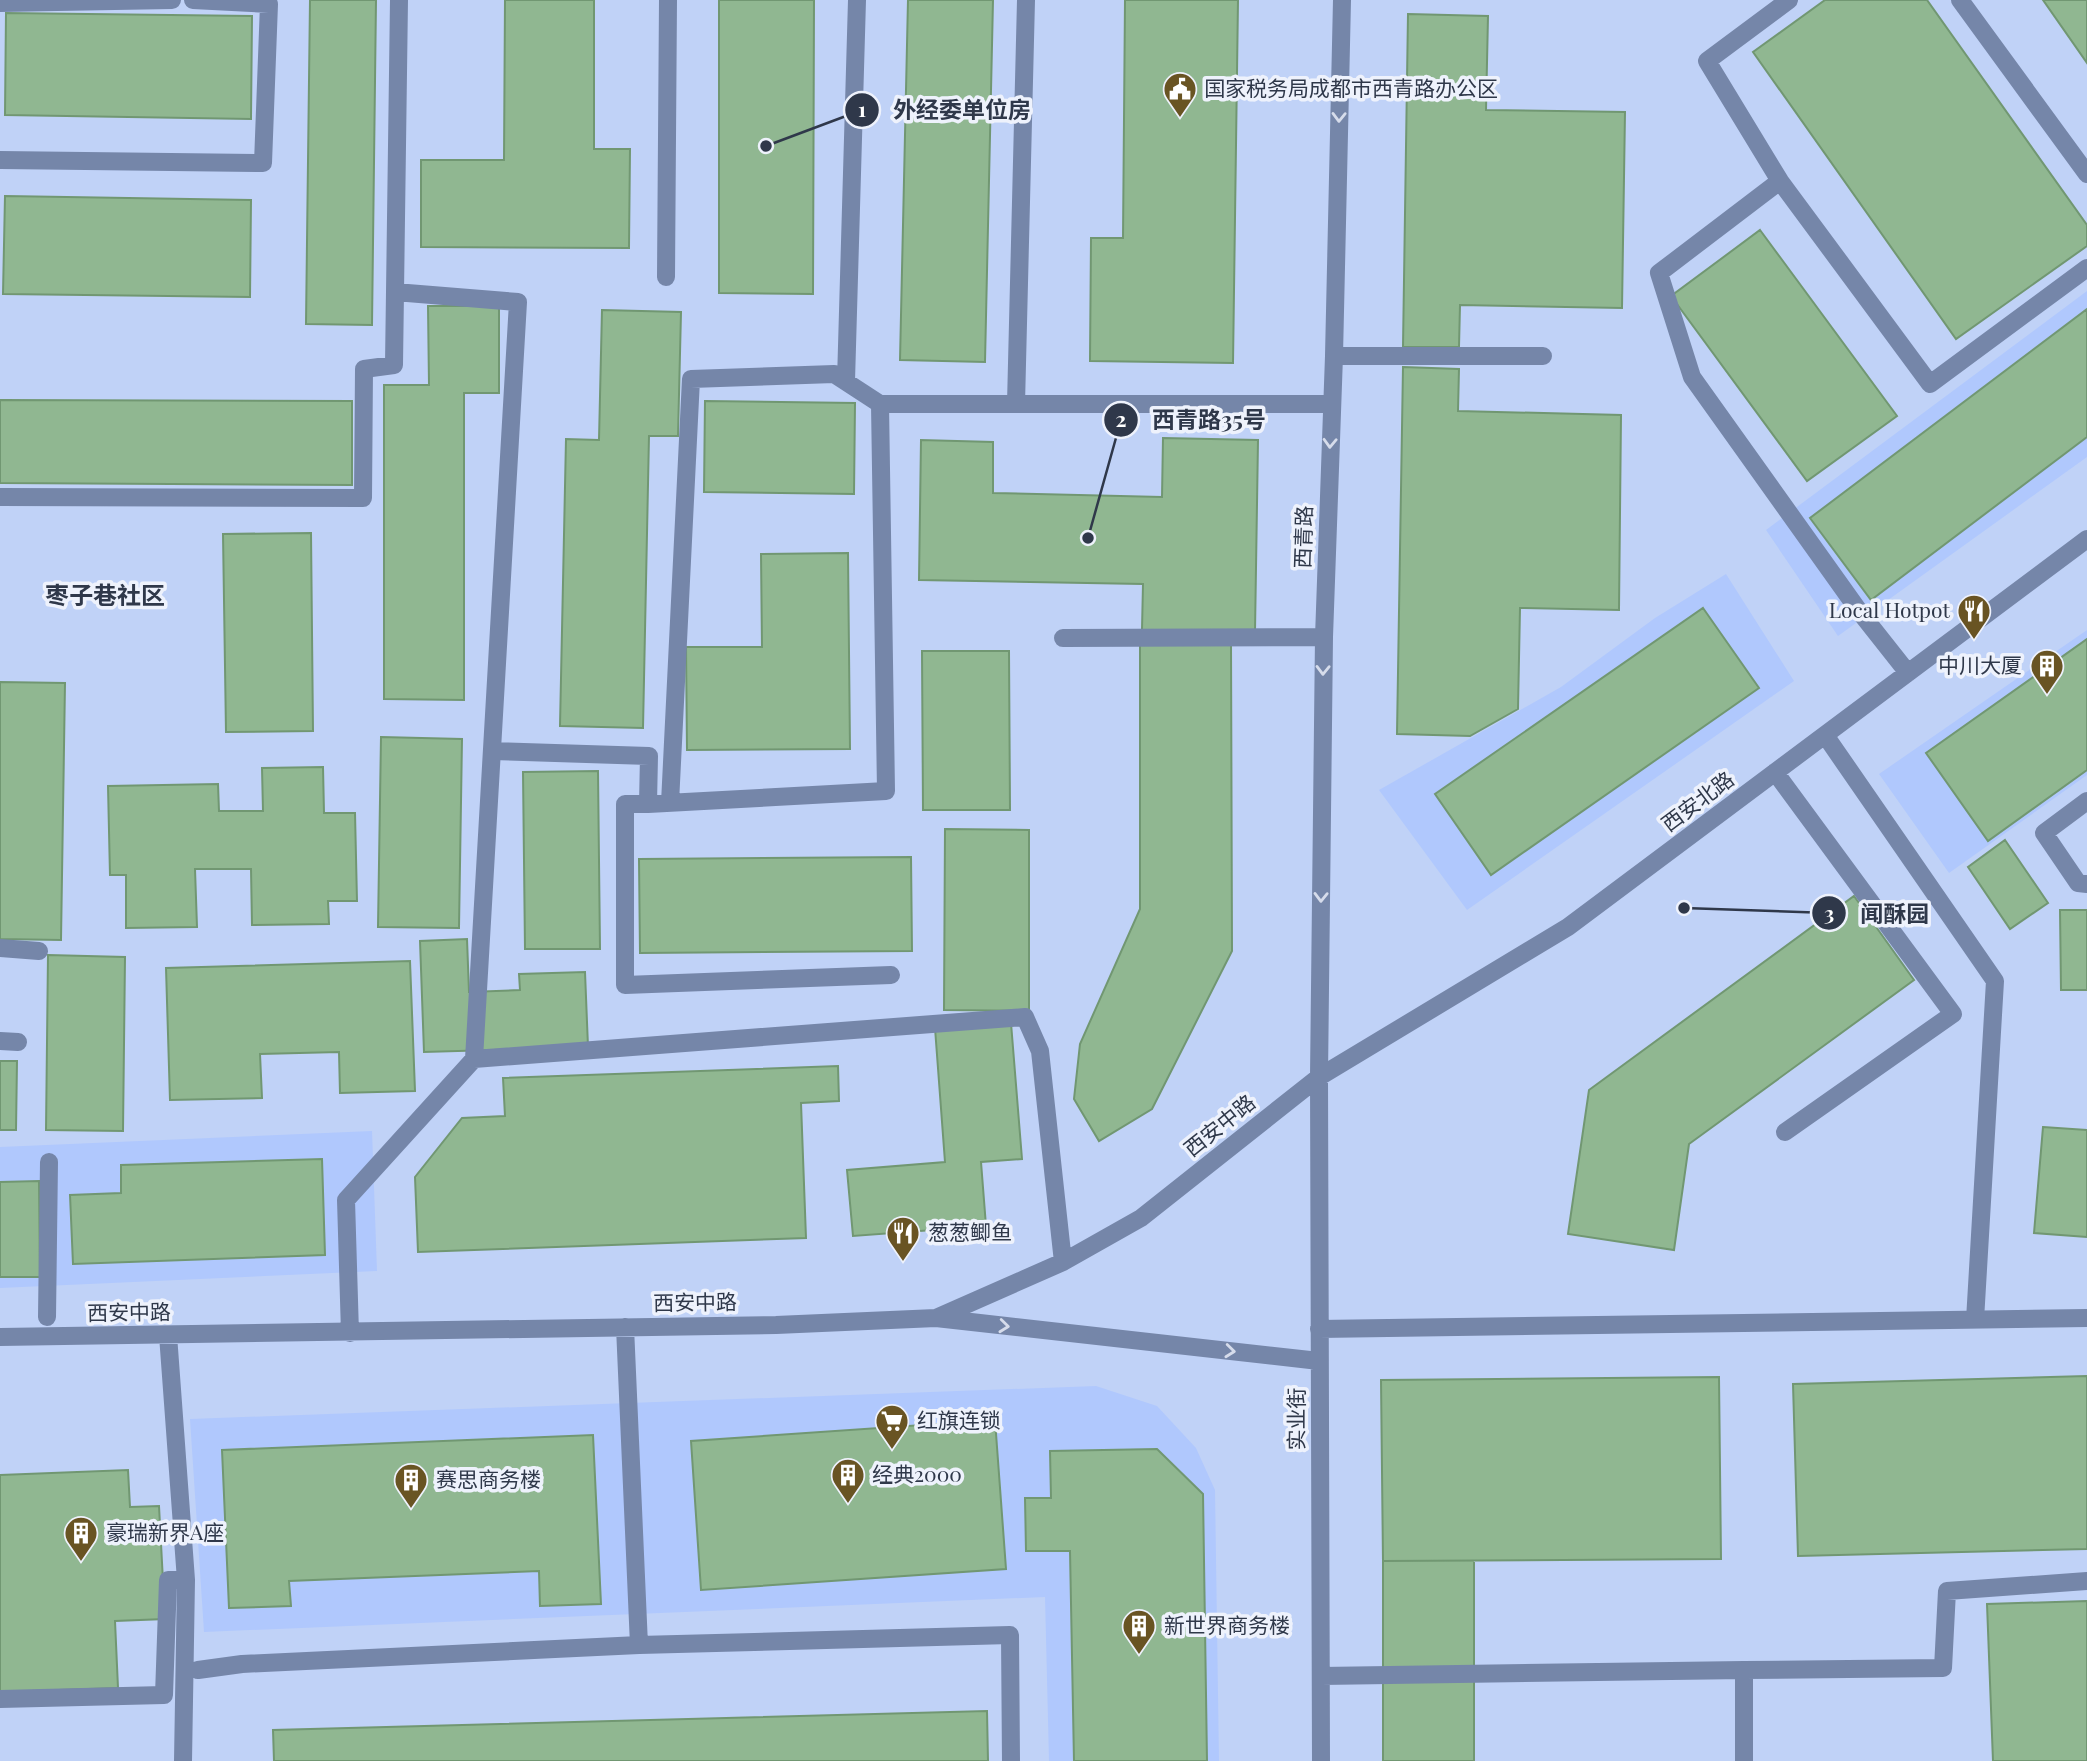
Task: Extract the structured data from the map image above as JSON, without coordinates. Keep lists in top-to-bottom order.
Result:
{
  "streets": {
    "street": [
      "西青路",
      "西安北路",
      "西安中路",
      "实业街"
    ]
  },
  "crossings": [
    ["西青路", "西安北路"],
    ["西青路", "西安中路"],
    ["西青路", "实业街"],
    ["西安北路", "西安中路"],
    ["西安北路", "实业街"],
    ["西安中路", "实业街"]
  ],
  "one_way": ["西青路"],
  "districts": ["枣子巷社区"],
  "places": {
    "public building": ["国家税务局成都市西青路办公区"],
    "other": ["外经委单位房", "西青路35号", "闻酥园"],
    "restaurant": ["Local Hotpot", "葱葱鲫鱼"],
    "building": [
      "中川大厦",
      "经典2000",
      "赛思商务楼",
      "豪瑞新界A座",
      "新世界商务楼"
    ],
    "supermarket": ["红旗连锁"]
  }
}
